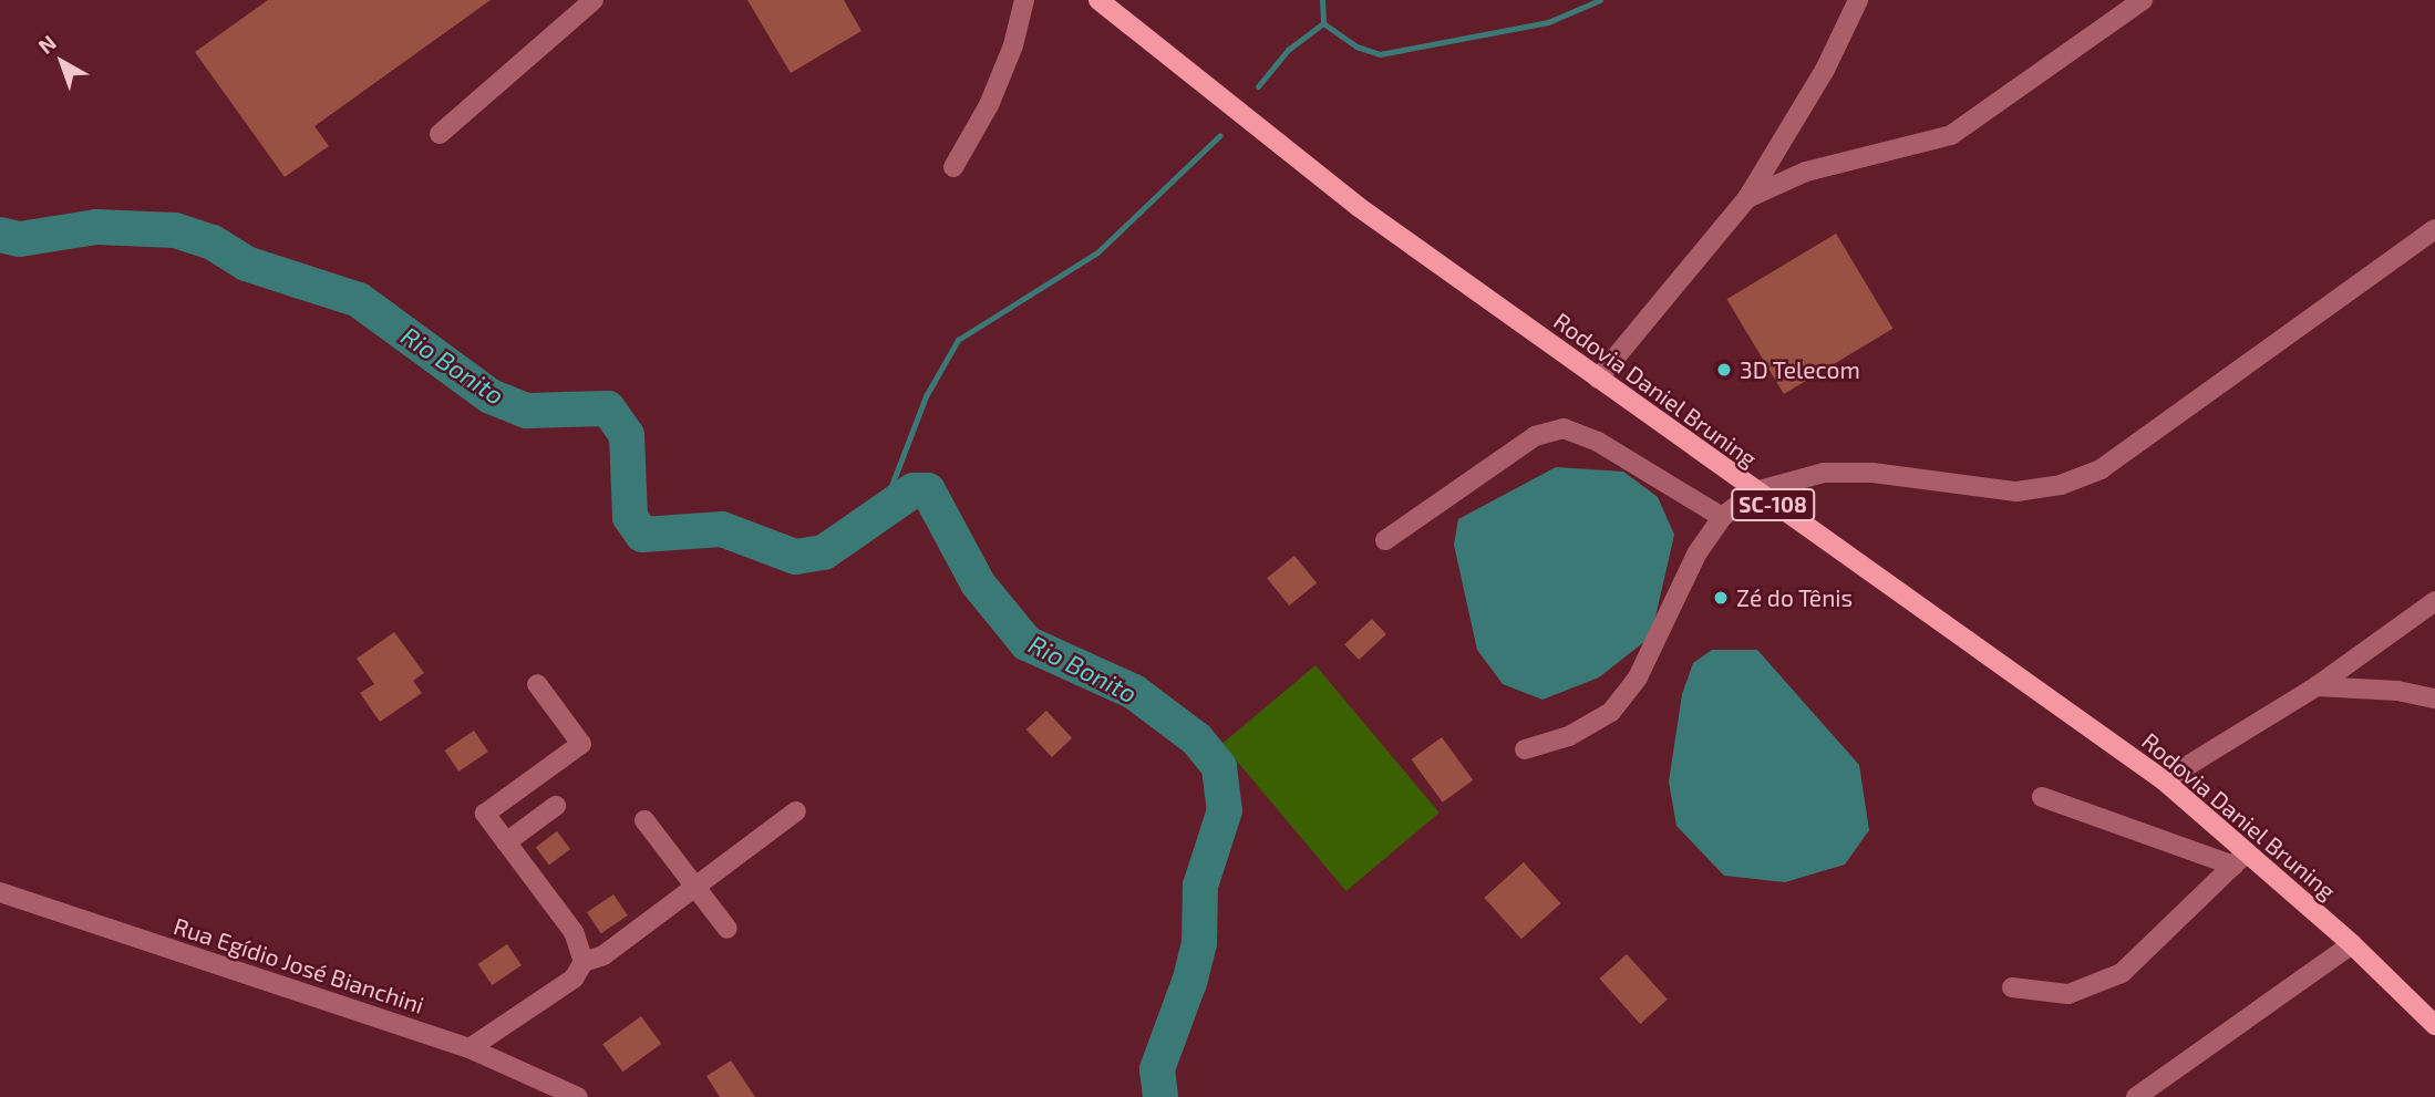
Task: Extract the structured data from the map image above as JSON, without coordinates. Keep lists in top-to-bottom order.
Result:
{
  "streets": {
    "main road": ["Rodovia Daniel Bruning", "SC-108"],
    "street": ["Rua Egídio José Bianchini"]
  },
  "water": ["Rio Bonito"],
  "places": ["3D Telecom", "Zé do Tênis"],
  "north": "top left"
}
